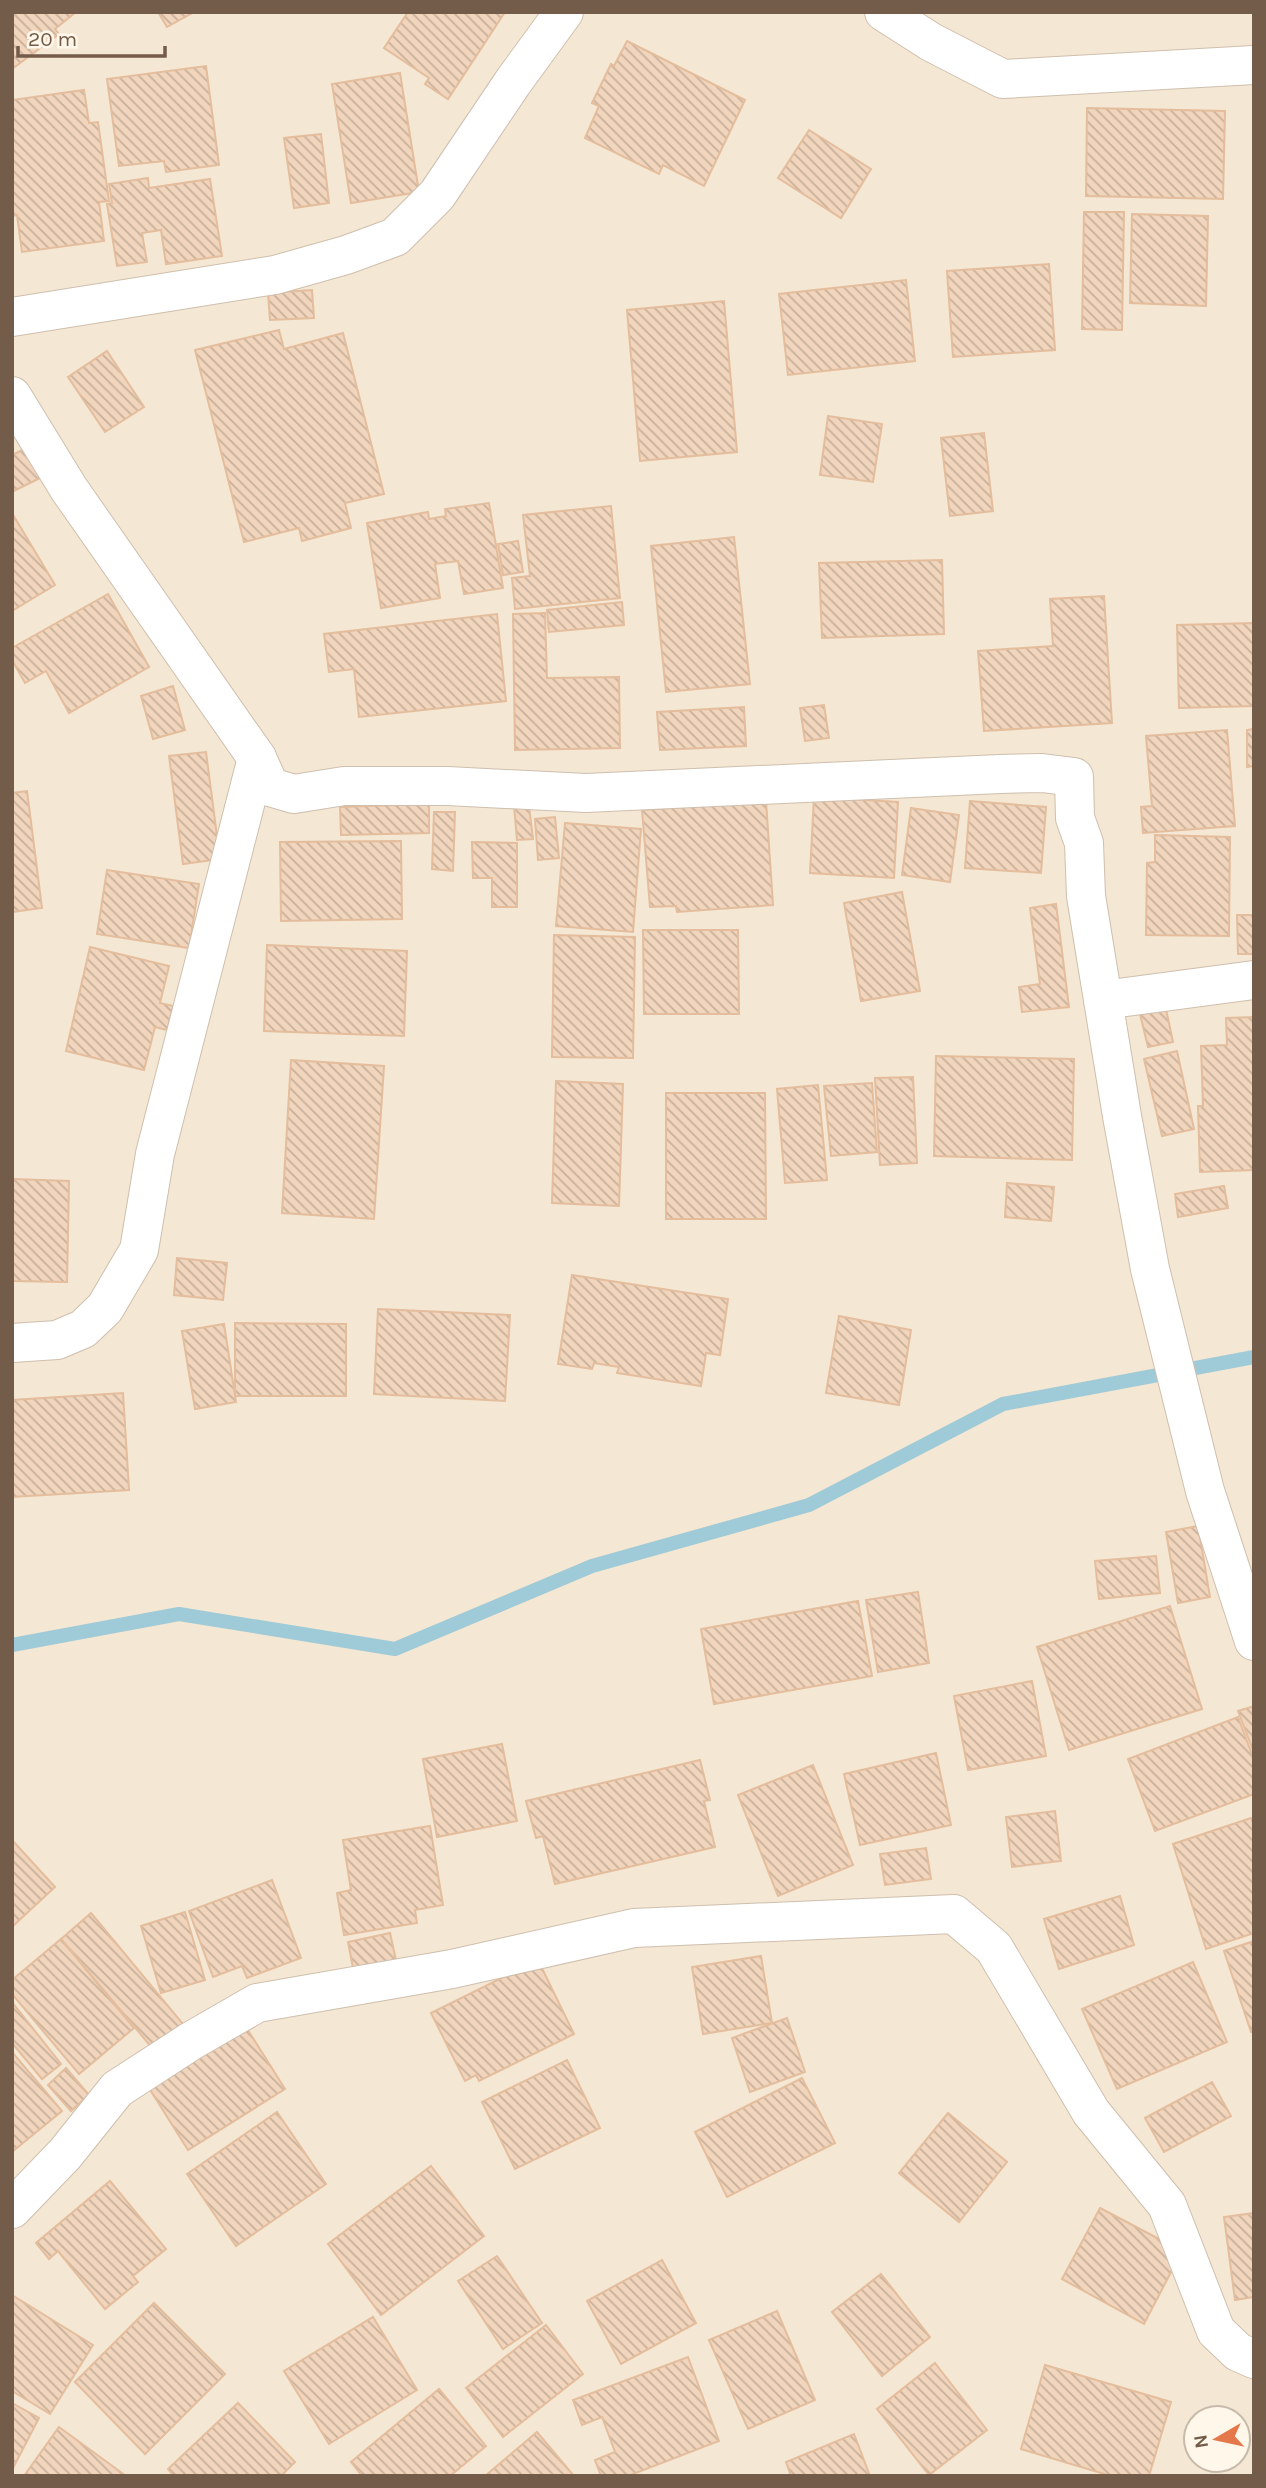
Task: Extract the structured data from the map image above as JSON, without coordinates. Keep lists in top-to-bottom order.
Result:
{
  "scale_bar": "20 m",
  "north": "left"
}
